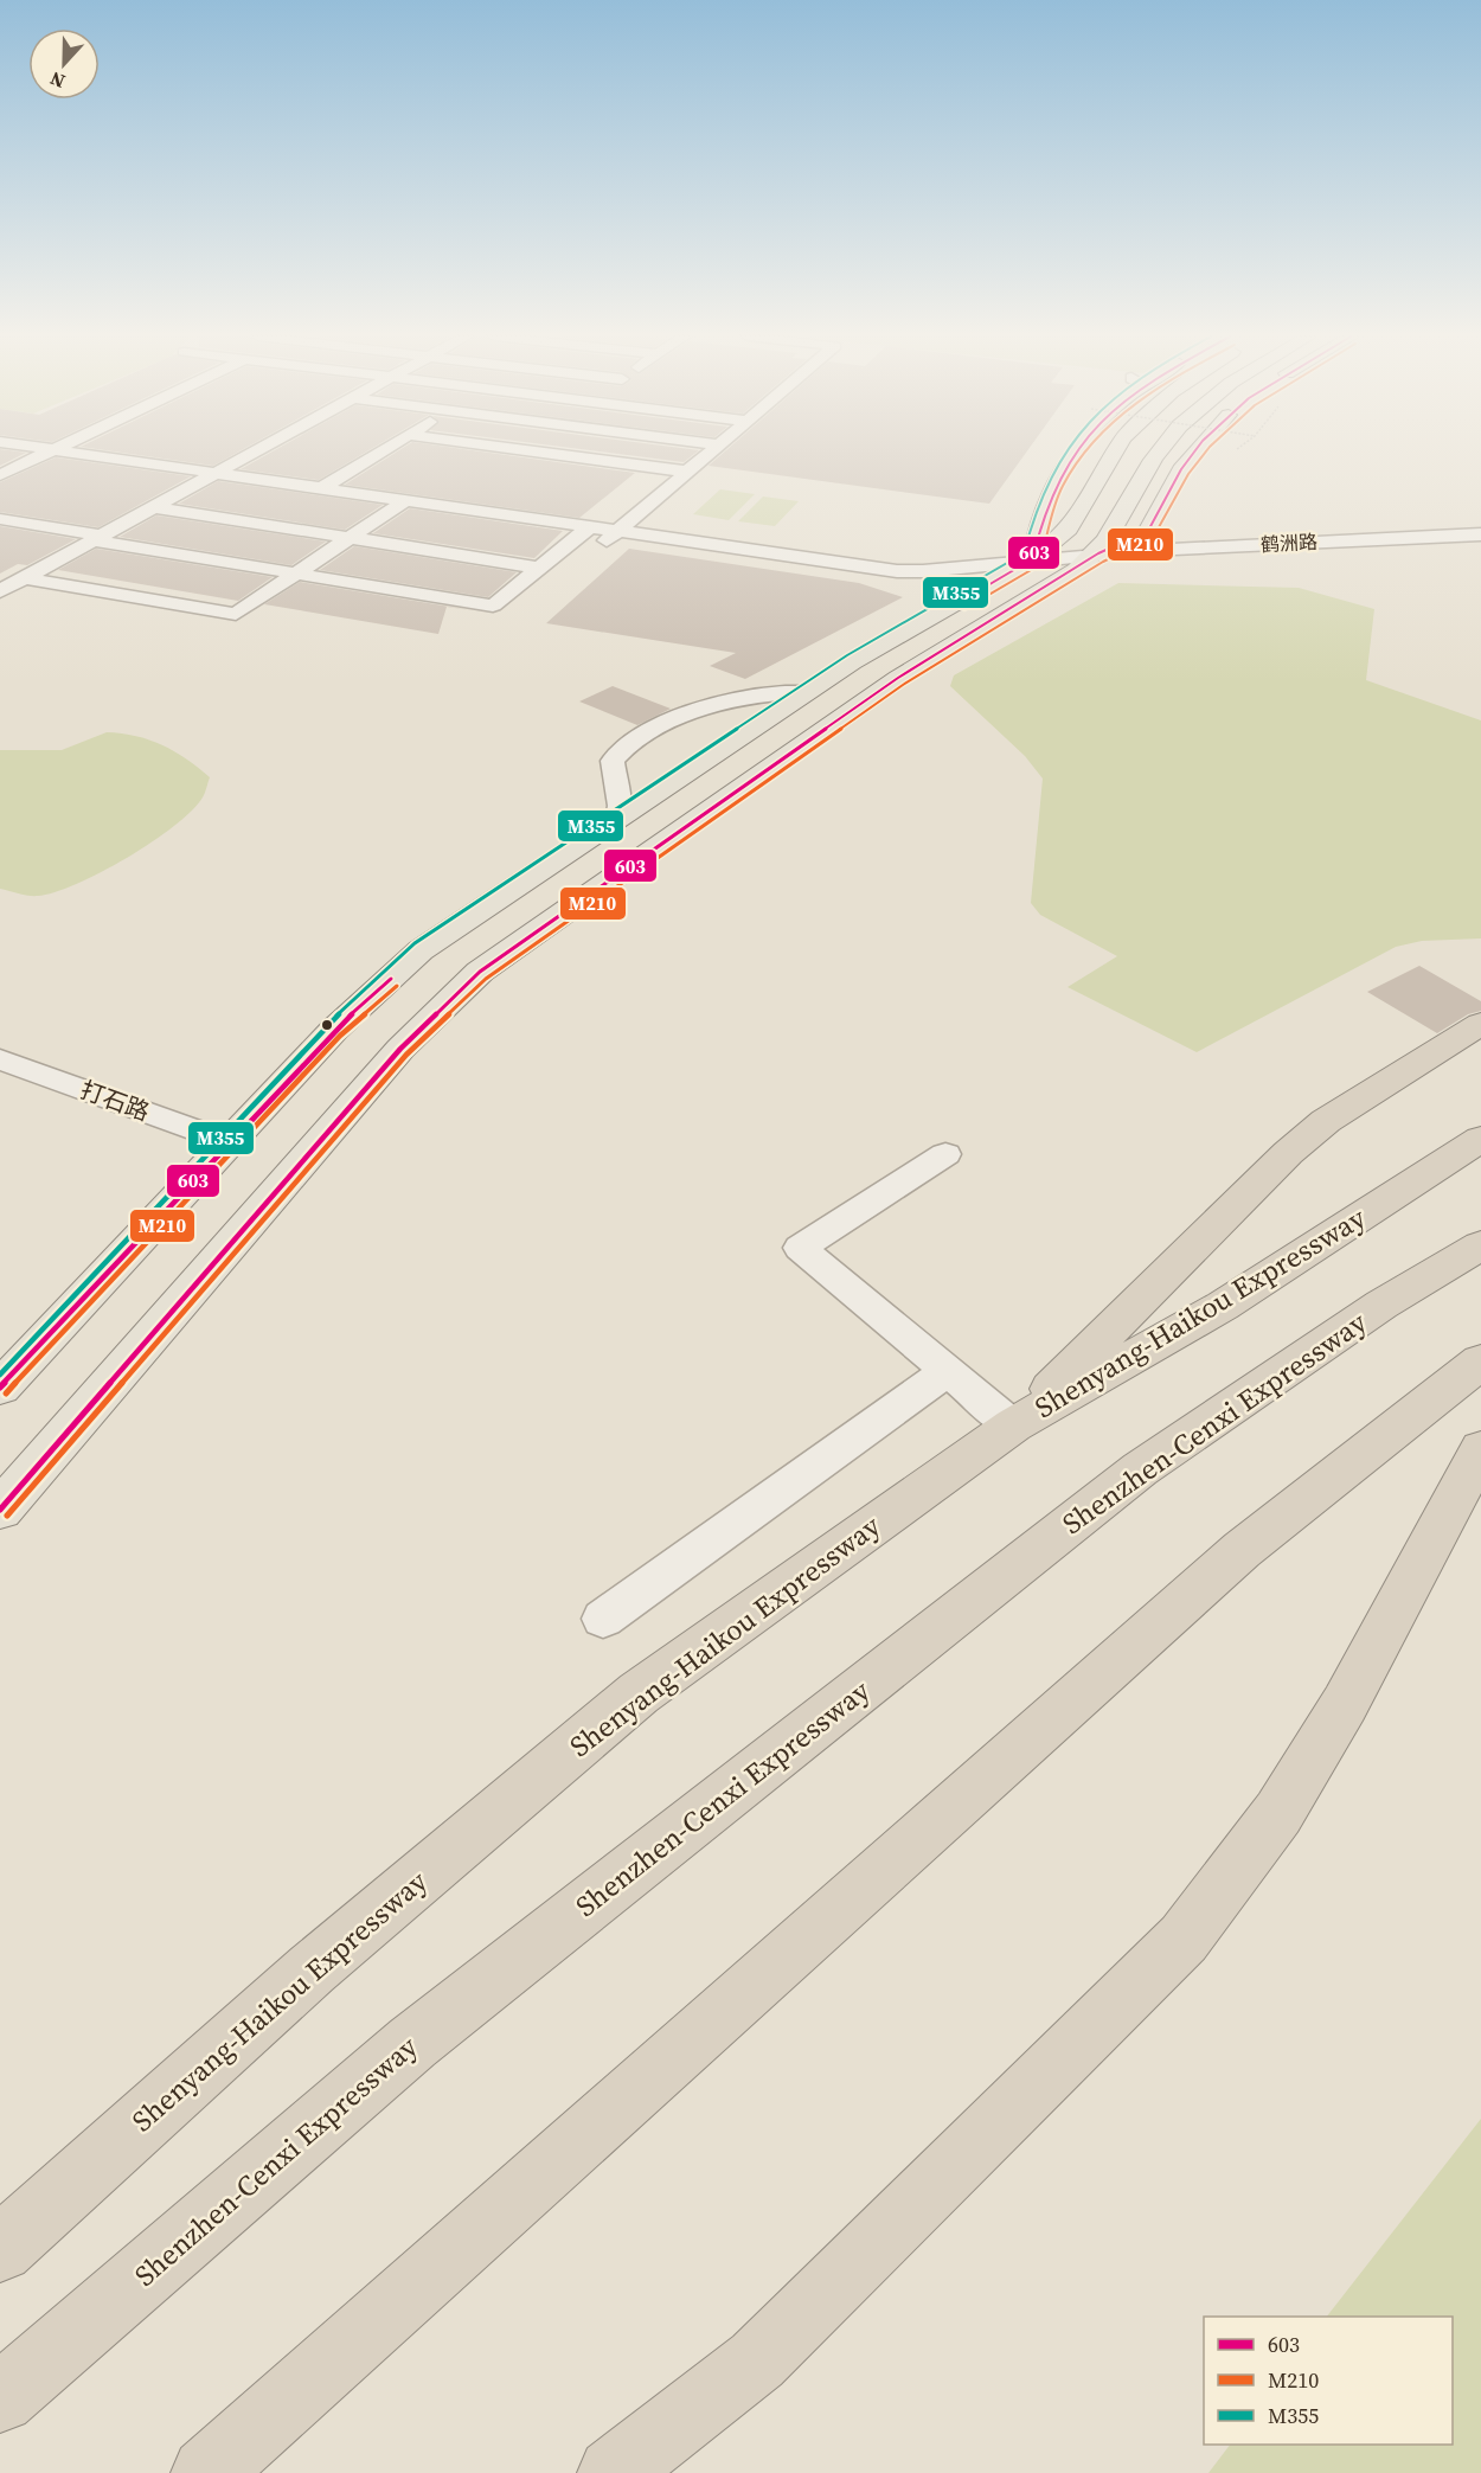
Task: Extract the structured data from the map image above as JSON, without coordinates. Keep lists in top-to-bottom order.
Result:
{
  "streets": {
    "highway": ["Shenyang-Haikou Expressway", "Shenzhen-Cenxi Expressway"],
    "street": ["鹤洲路", "打石路"]
  },
  "lines": ["transit line 603", "transit line M210", "transit line M355"],
  "legend": ["603", "M210", "M355"],
  "north": "bottom"
}
